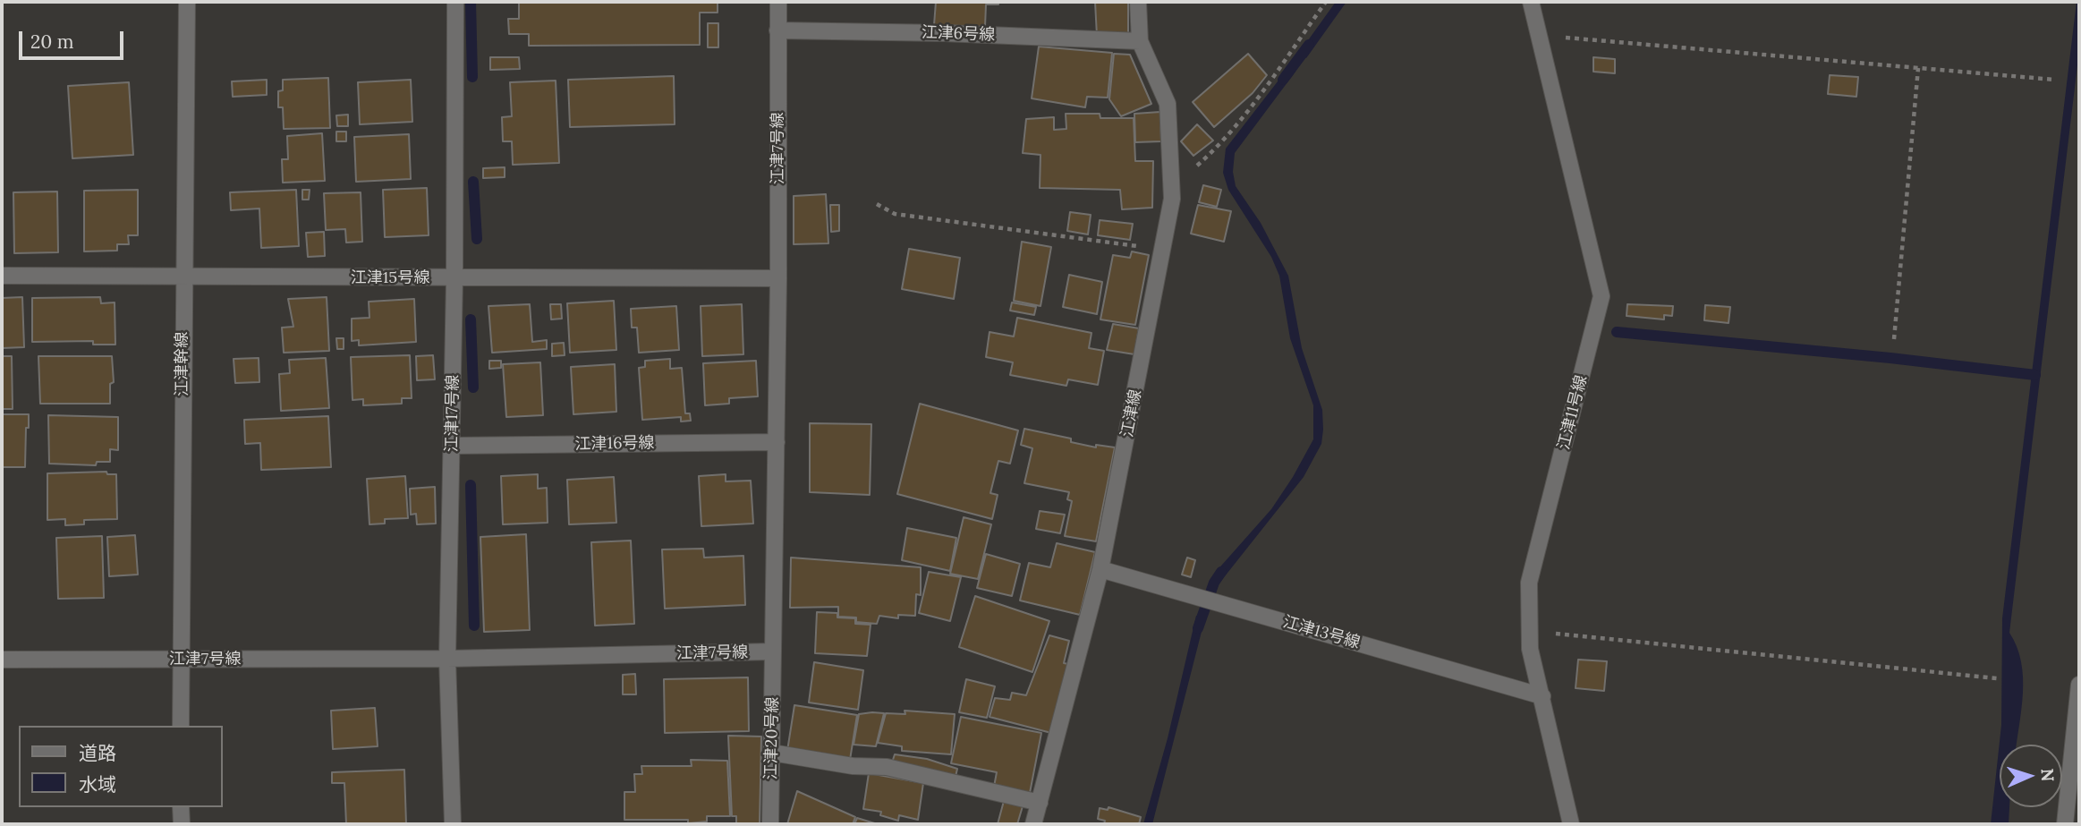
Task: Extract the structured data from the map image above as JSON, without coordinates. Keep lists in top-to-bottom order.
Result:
{
  "streets": {
    "street": [
      "江津6号線",
      "江津7号線",
      "江津15号線",
      "江津幹線",
      "江津11号線",
      "江津17号線",
      "江津線",
      "江津16号線",
      "江津13号線",
      "江津20号線"
    ]
  },
  "crossings": [
    ["江津6号線", "江津7号線"],
    ["江津6号線", "江津線"],
    ["江津7号線", "江津15号線"],
    ["江津7号線", "江津幹線"],
    ["江津7号線", "江津17号線"],
    ["江津7号線", "江津16号線"],
    ["江津7号線", "江津20号線"],
    ["江津15号線", "江津幹線"],
    ["江津15号線", "江津17号線"],
    ["江津11号線", "江津13号線"],
    ["江津17号線", "江津16号線"],
    ["江津線", "江津13号線"]
  ],
  "legend": ["道路", "水域"],
  "scale_bar": "20 m",
  "north": "right"
}
